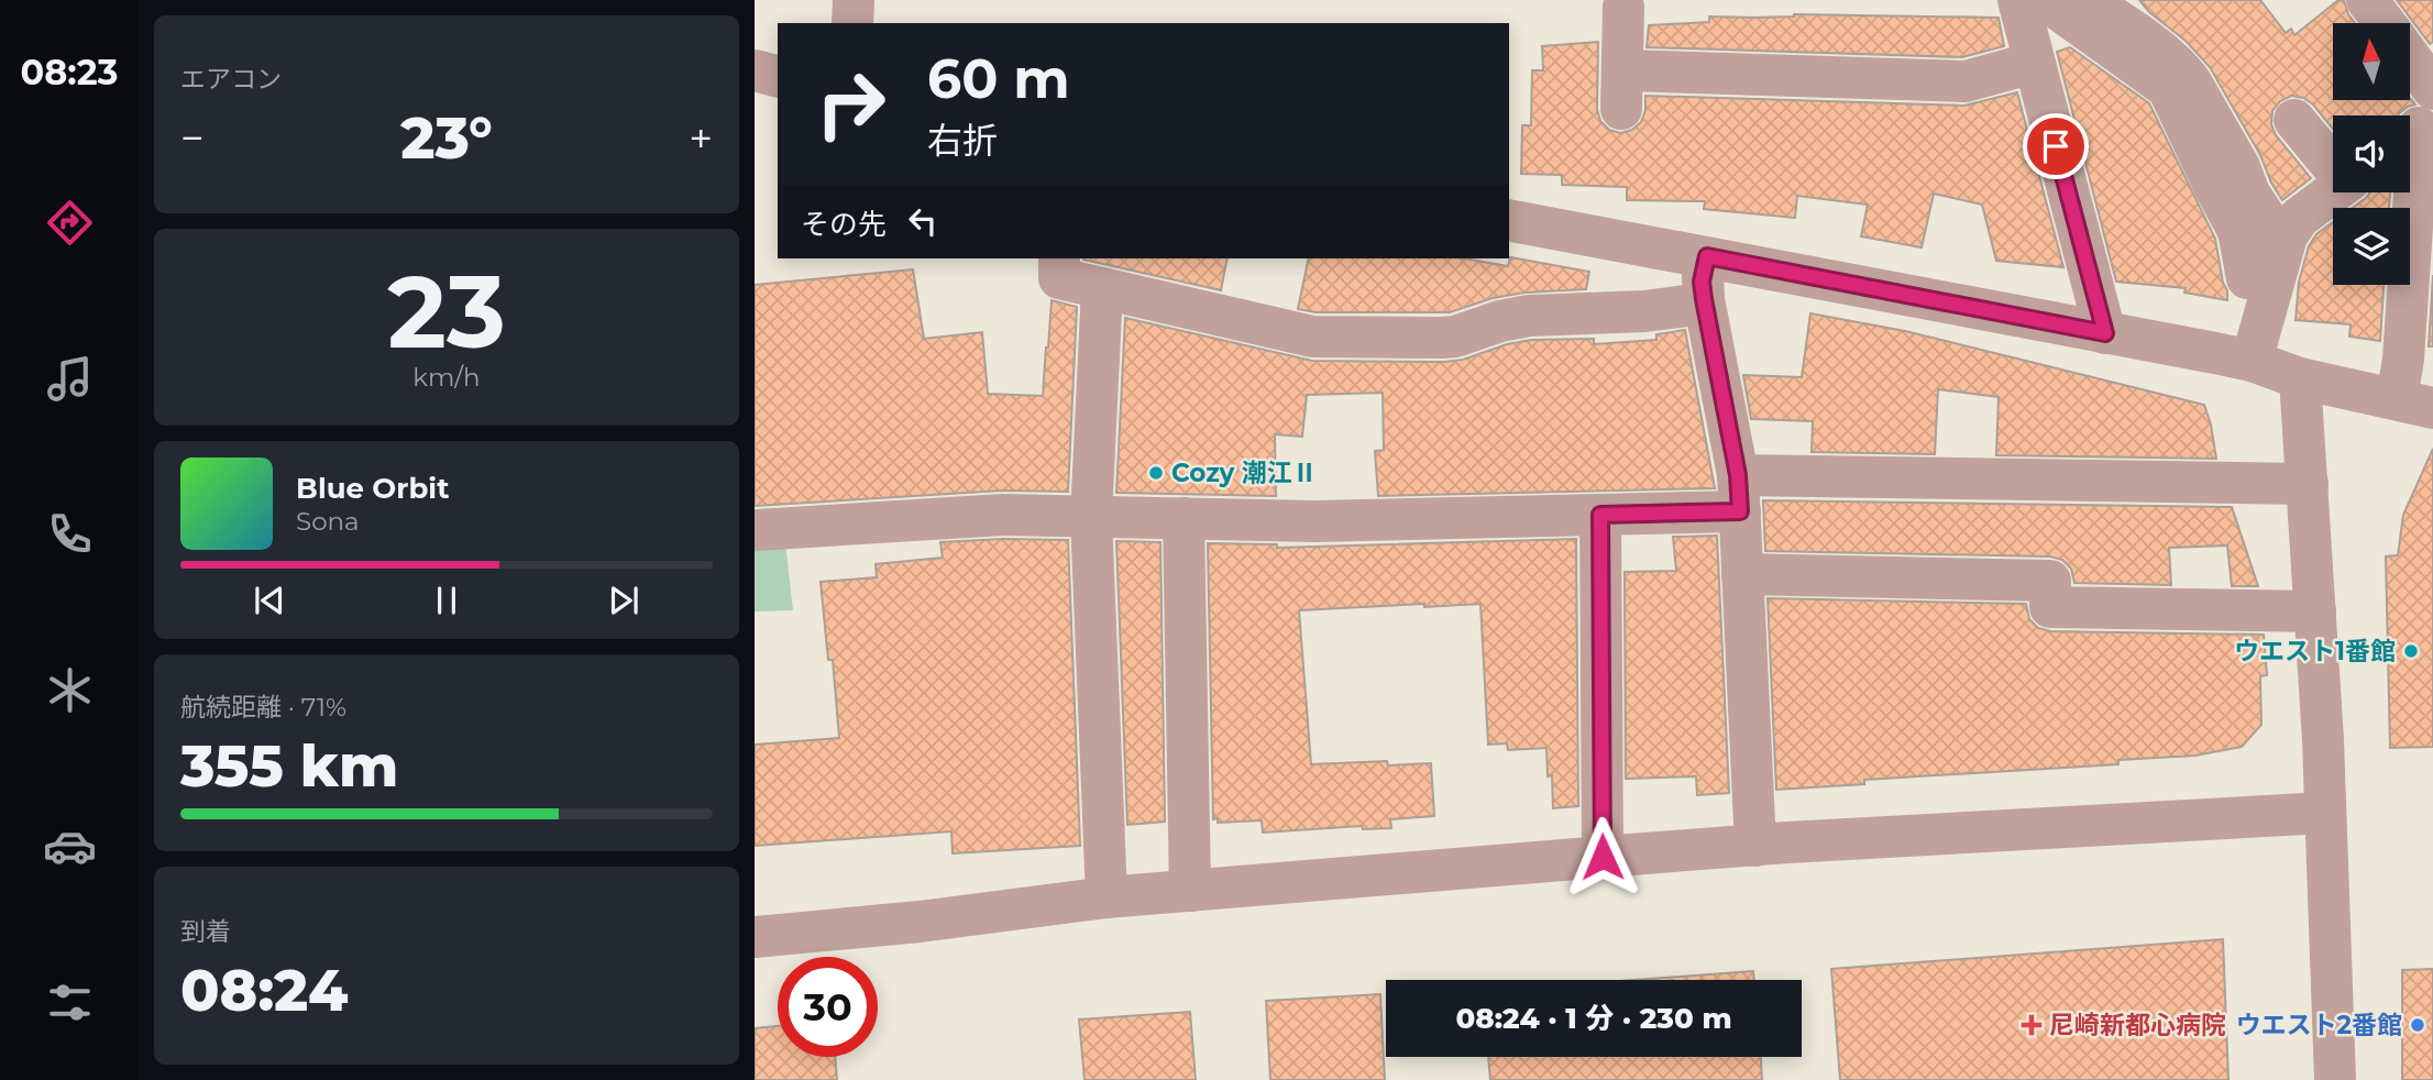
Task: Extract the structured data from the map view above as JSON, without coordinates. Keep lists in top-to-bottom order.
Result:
{
  "places": {
    "other": ["Cozy 潮江Ⅱ", "ウエスト1番館", "ウエスト2番館"],
    "health": ["尼崎新都心病院"]
  },
  "north": "top",
  "page": {
    "tabs": "08:23",
    "tile": [
      "エアコン",
      ["23", "km/h"],
      ["航続距離 · 71%", "355 km"],
      ["到着", "08:24"]
    ],
    "turn": ["60 m", "右折"],
    "heat": ["−", "23°", "+"],
    "then": "その先",
    "song": ["Blue Orbit", "Sona"],
    "limit": "30",
    "trip": "08:24 · 1 分 · 230 m"
  }
}
